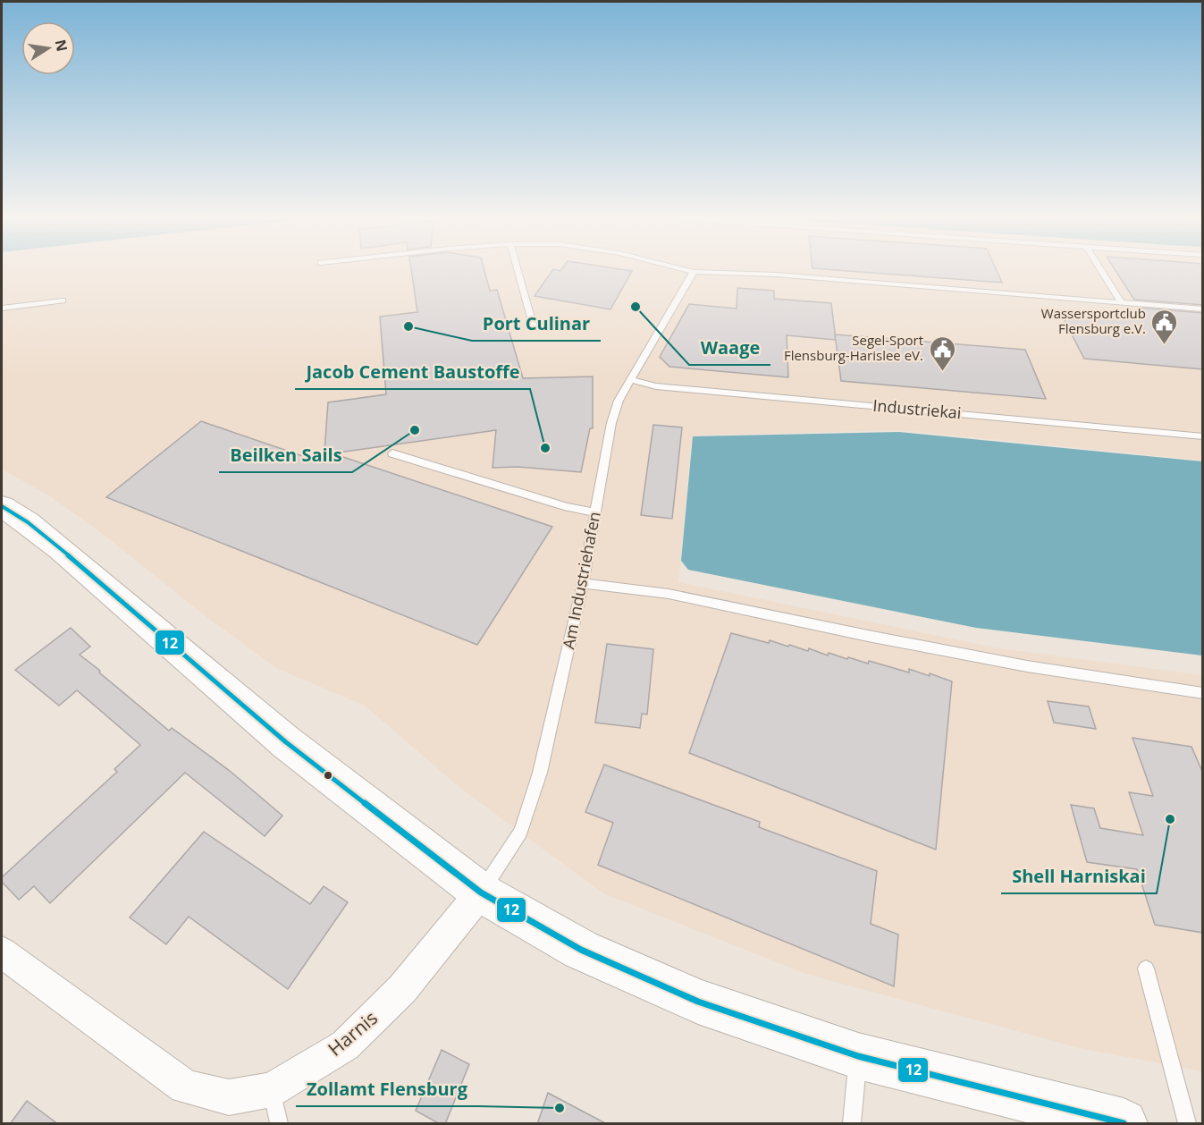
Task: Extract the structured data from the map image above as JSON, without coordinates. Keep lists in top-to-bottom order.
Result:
{
  "streets": {
    "street": ["Harnis"],
    "lane": ["Industriekai", "Am Industriehafen"]
  },
  "crossings": [
    ["Industriekai", "Am Industriehafen"],
    ["Am Industriehafen", "Harnis"]
  ],
  "places": {
    "other": [
      "Waage",
      "Port Culinar",
      "Beilken Sails",
      "Jacob Cement Baustoffe",
      "Shell Harniskai",
      "Zollamt Flensburg"
    ],
    "public building": ["Wassersportclub Flensburg e.V.", "Segel-Sport Flensburg-Harislee eV."]
  },
  "lines": ["transit line 12"],
  "north": "right"
}
